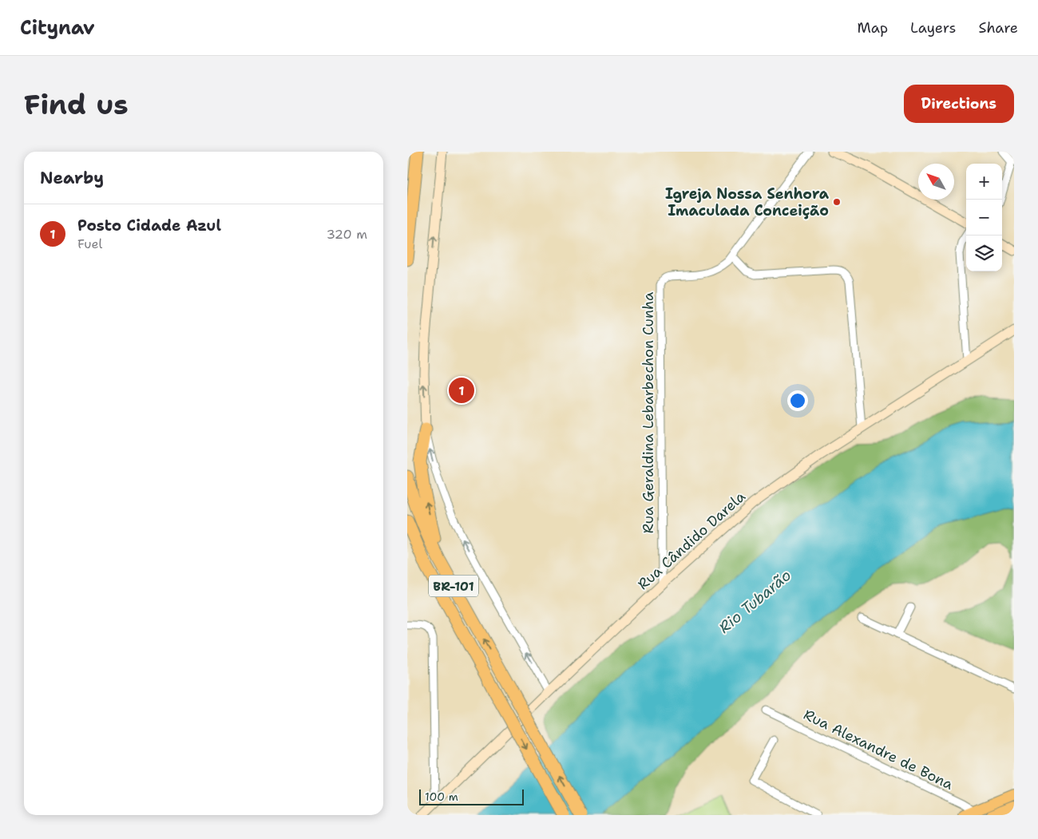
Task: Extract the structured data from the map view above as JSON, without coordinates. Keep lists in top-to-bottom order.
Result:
{
  "streets": {
    "highway": ["BR-101"],
    "street": ["Rua Geraldina Lebarbechon Cunha", "Rua Cândido Darela", "Rua Alexandre de Bona"]
  },
  "crossings": [
    ["Rua Geraldina Lebarbechon Cunha", "Rua Cândido Darela"]
  ],
  "water": ["Rio Tubarão"],
  "places": ["Igreja Nossa Senhora Imaculada Conceição"],
  "scale_bar": "100 m",
  "north": "top left",
  "page": {
    "header": "Citynav",
    "nav": ["Map", "Layers", "Share"],
    "buttons": "Directions",
    "title": "Find us",
    "heading": "Nearby",
    "map_buttons": ["+", "−"],
    "list": [
      {
        "mark": "1",
        "name": "Posto Cidade Azul",
        "note": "Fuel",
        "value": "320 m"
      }
    ],
    "pins": "1",
    "scale": "100 m"
  }
}
